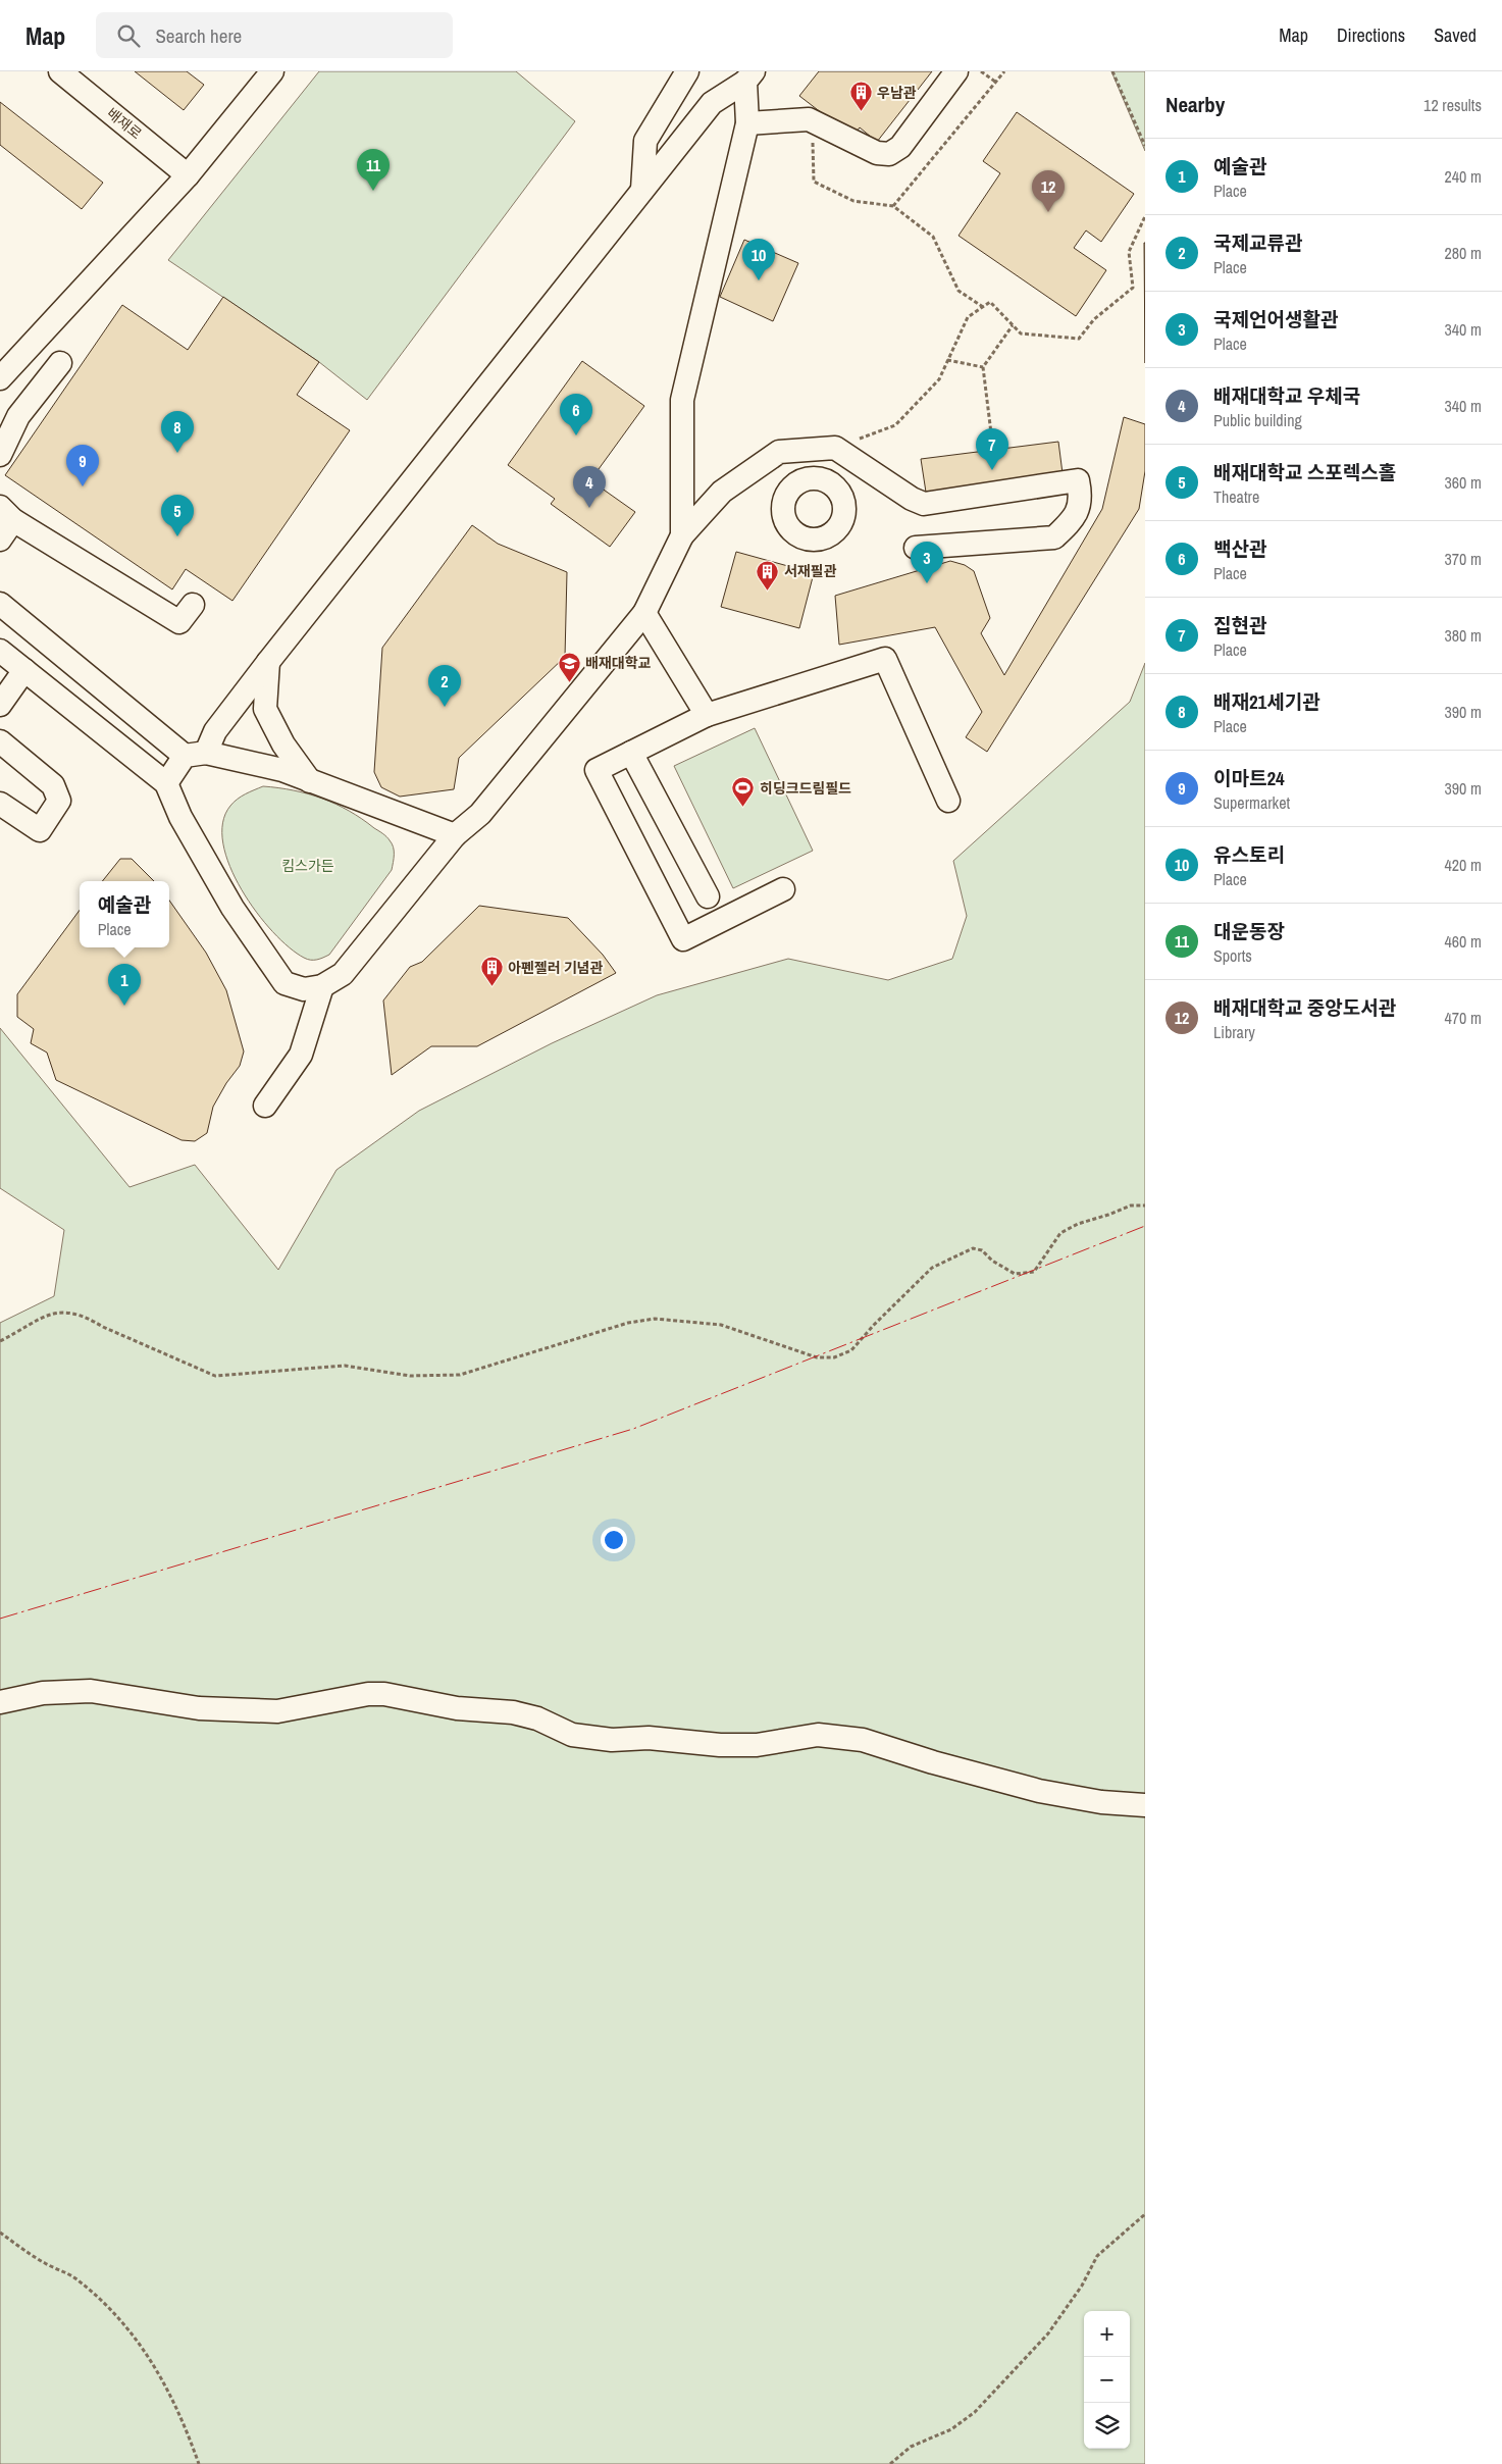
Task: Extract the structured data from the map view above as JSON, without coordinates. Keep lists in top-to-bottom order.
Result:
{
  "streets": {
    "street": ["배재로"]
  },
  "parks": ["킴스가든"],
  "places": {
    "building": ["우남관", "서재필관", "아펜젤러 기념관"],
    "school or university": ["배재대학교"],
    "sports": ["히딩크드림필드"]
  },
  "page": {
    "header": "Map",
    "search": "Search here",
    "nav": ["Map", "Directions", "Saved"],
    "heading": ["Nearby", "12 results"],
    "list": [
      {
        "mark": "1",
        "name": "예술관",
        "note": "Place",
        "value": "240 m"
      },
      {
        "mark": "2",
        "name": "국제교류관",
        "note": "Place",
        "value": "280 m"
      },
      {
        "mark": "3",
        "name": "국제언어생활관",
        "note": "Place",
        "value": "340 m"
      },
      {
        "mark": "4",
        "name": "배재대학교 우체국",
        "note": "Public building",
        "value": "340 m"
      },
      {
        "mark": "5",
        "name": "배재대학교 스포렉스홀",
        "note": "Theatre",
        "value": "360 m"
      },
      {
        "mark": "6",
        "name": "백산관",
        "note": "Place",
        "value": "370 m"
      },
      {
        "mark": "7",
        "name": "집현관",
        "note": "Place",
        "value": "380 m"
      },
      {
        "mark": "8",
        "name": "배재21세기관",
        "note": "Place",
        "value": "390 m"
      },
      {
        "mark": "9",
        "name": "이마트24",
        "note": "Supermarket",
        "value": "390 m"
      },
      {
        "mark": "10",
        "name": "유스토리",
        "note": "Place",
        "value": "420 m"
      },
      {
        "mark": "11",
        "name": "대운동장",
        "note": "Sports",
        "value": "460 m"
      },
      {
        "mark": "12",
        "name": "배재대학교 중앙도서관",
        "note": "Library",
        "value": "470 m"
      }
    ],
    "pins": [
      "11",
      "12",
      "10",
      "6",
      "8",
      "7",
      "9",
      "4",
      "5",
      "3",
      "2",
      "1"
    ],
    "popup": ["예술관", "Place"],
    "map_buttons": ["+", "−"]
  }
}
